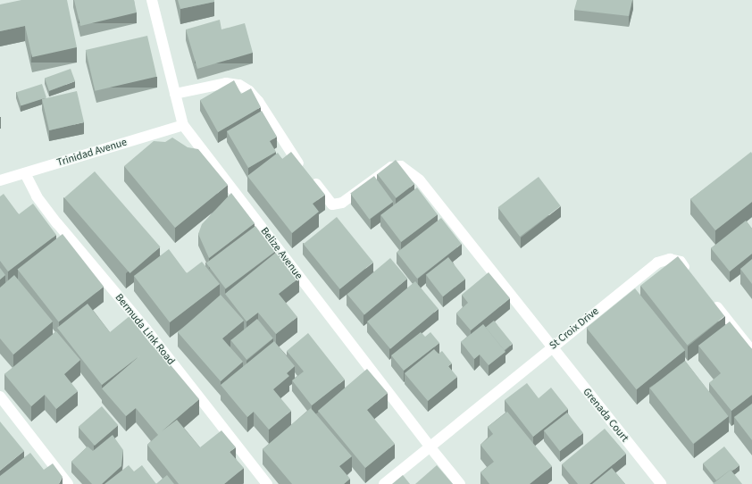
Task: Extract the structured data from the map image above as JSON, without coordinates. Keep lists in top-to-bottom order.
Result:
{
  "streets": {
    "street": [
      "Trinidad Avenue",
      "Belize Avenue",
      "St Croix Drive",
      "Bermuda Link Road",
      "Grenada Court"
    ]
  },
  "crossings": [
    ["Trinidad Avenue", "Belize Avenue"],
    ["Trinidad Avenue", "Bermuda Link Road"],
    ["Belize Avenue", "St Croix Drive"],
    ["Belize Avenue", "Grenada Court"],
    ["St Croix Drive", "Grenada Court"]
  ]
}
